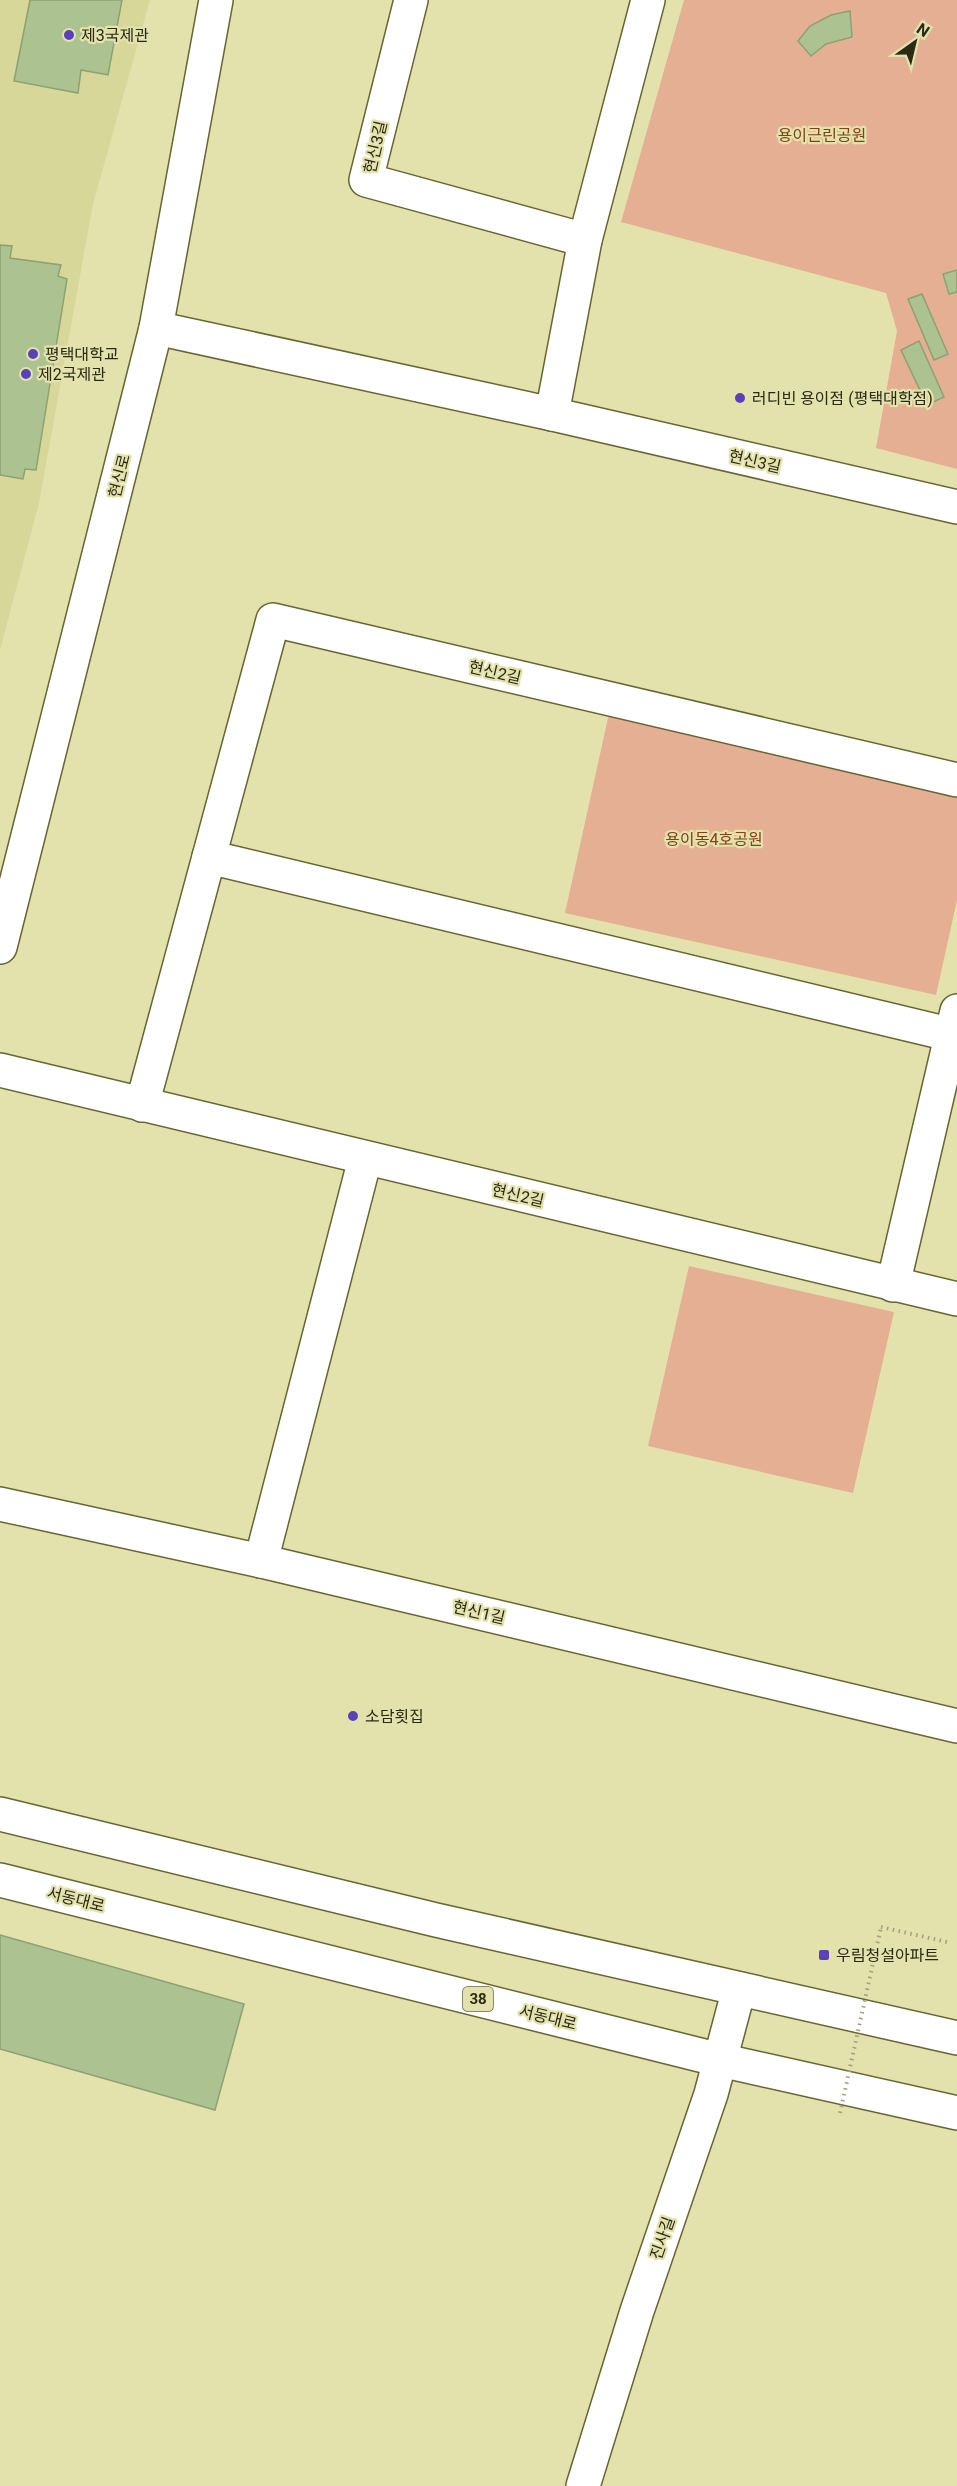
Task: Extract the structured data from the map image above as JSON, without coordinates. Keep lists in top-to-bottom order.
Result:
{
  "streets": {
    "street": [
      "현신3길",
      "현신로",
      "현신2길",
      "현신1길",
      "서동대로",
      "38",
      "진사길"
    ]
  },
  "crossings": [
    ["현신3길", "현신로"],
    ["서동대로", "진사길"]
  ],
  "parks": ["용이근린공원", "용이동4호공원"],
  "places": {
    "other": [
      "제3국제관",
      "평택대학교",
      "제2국제관",
      "러디빈 용이점 (평택대학점)",
      "소담횟집"
    ],
    "transit": ["우림청설아파트"]
  },
  "north": "top right"
}
